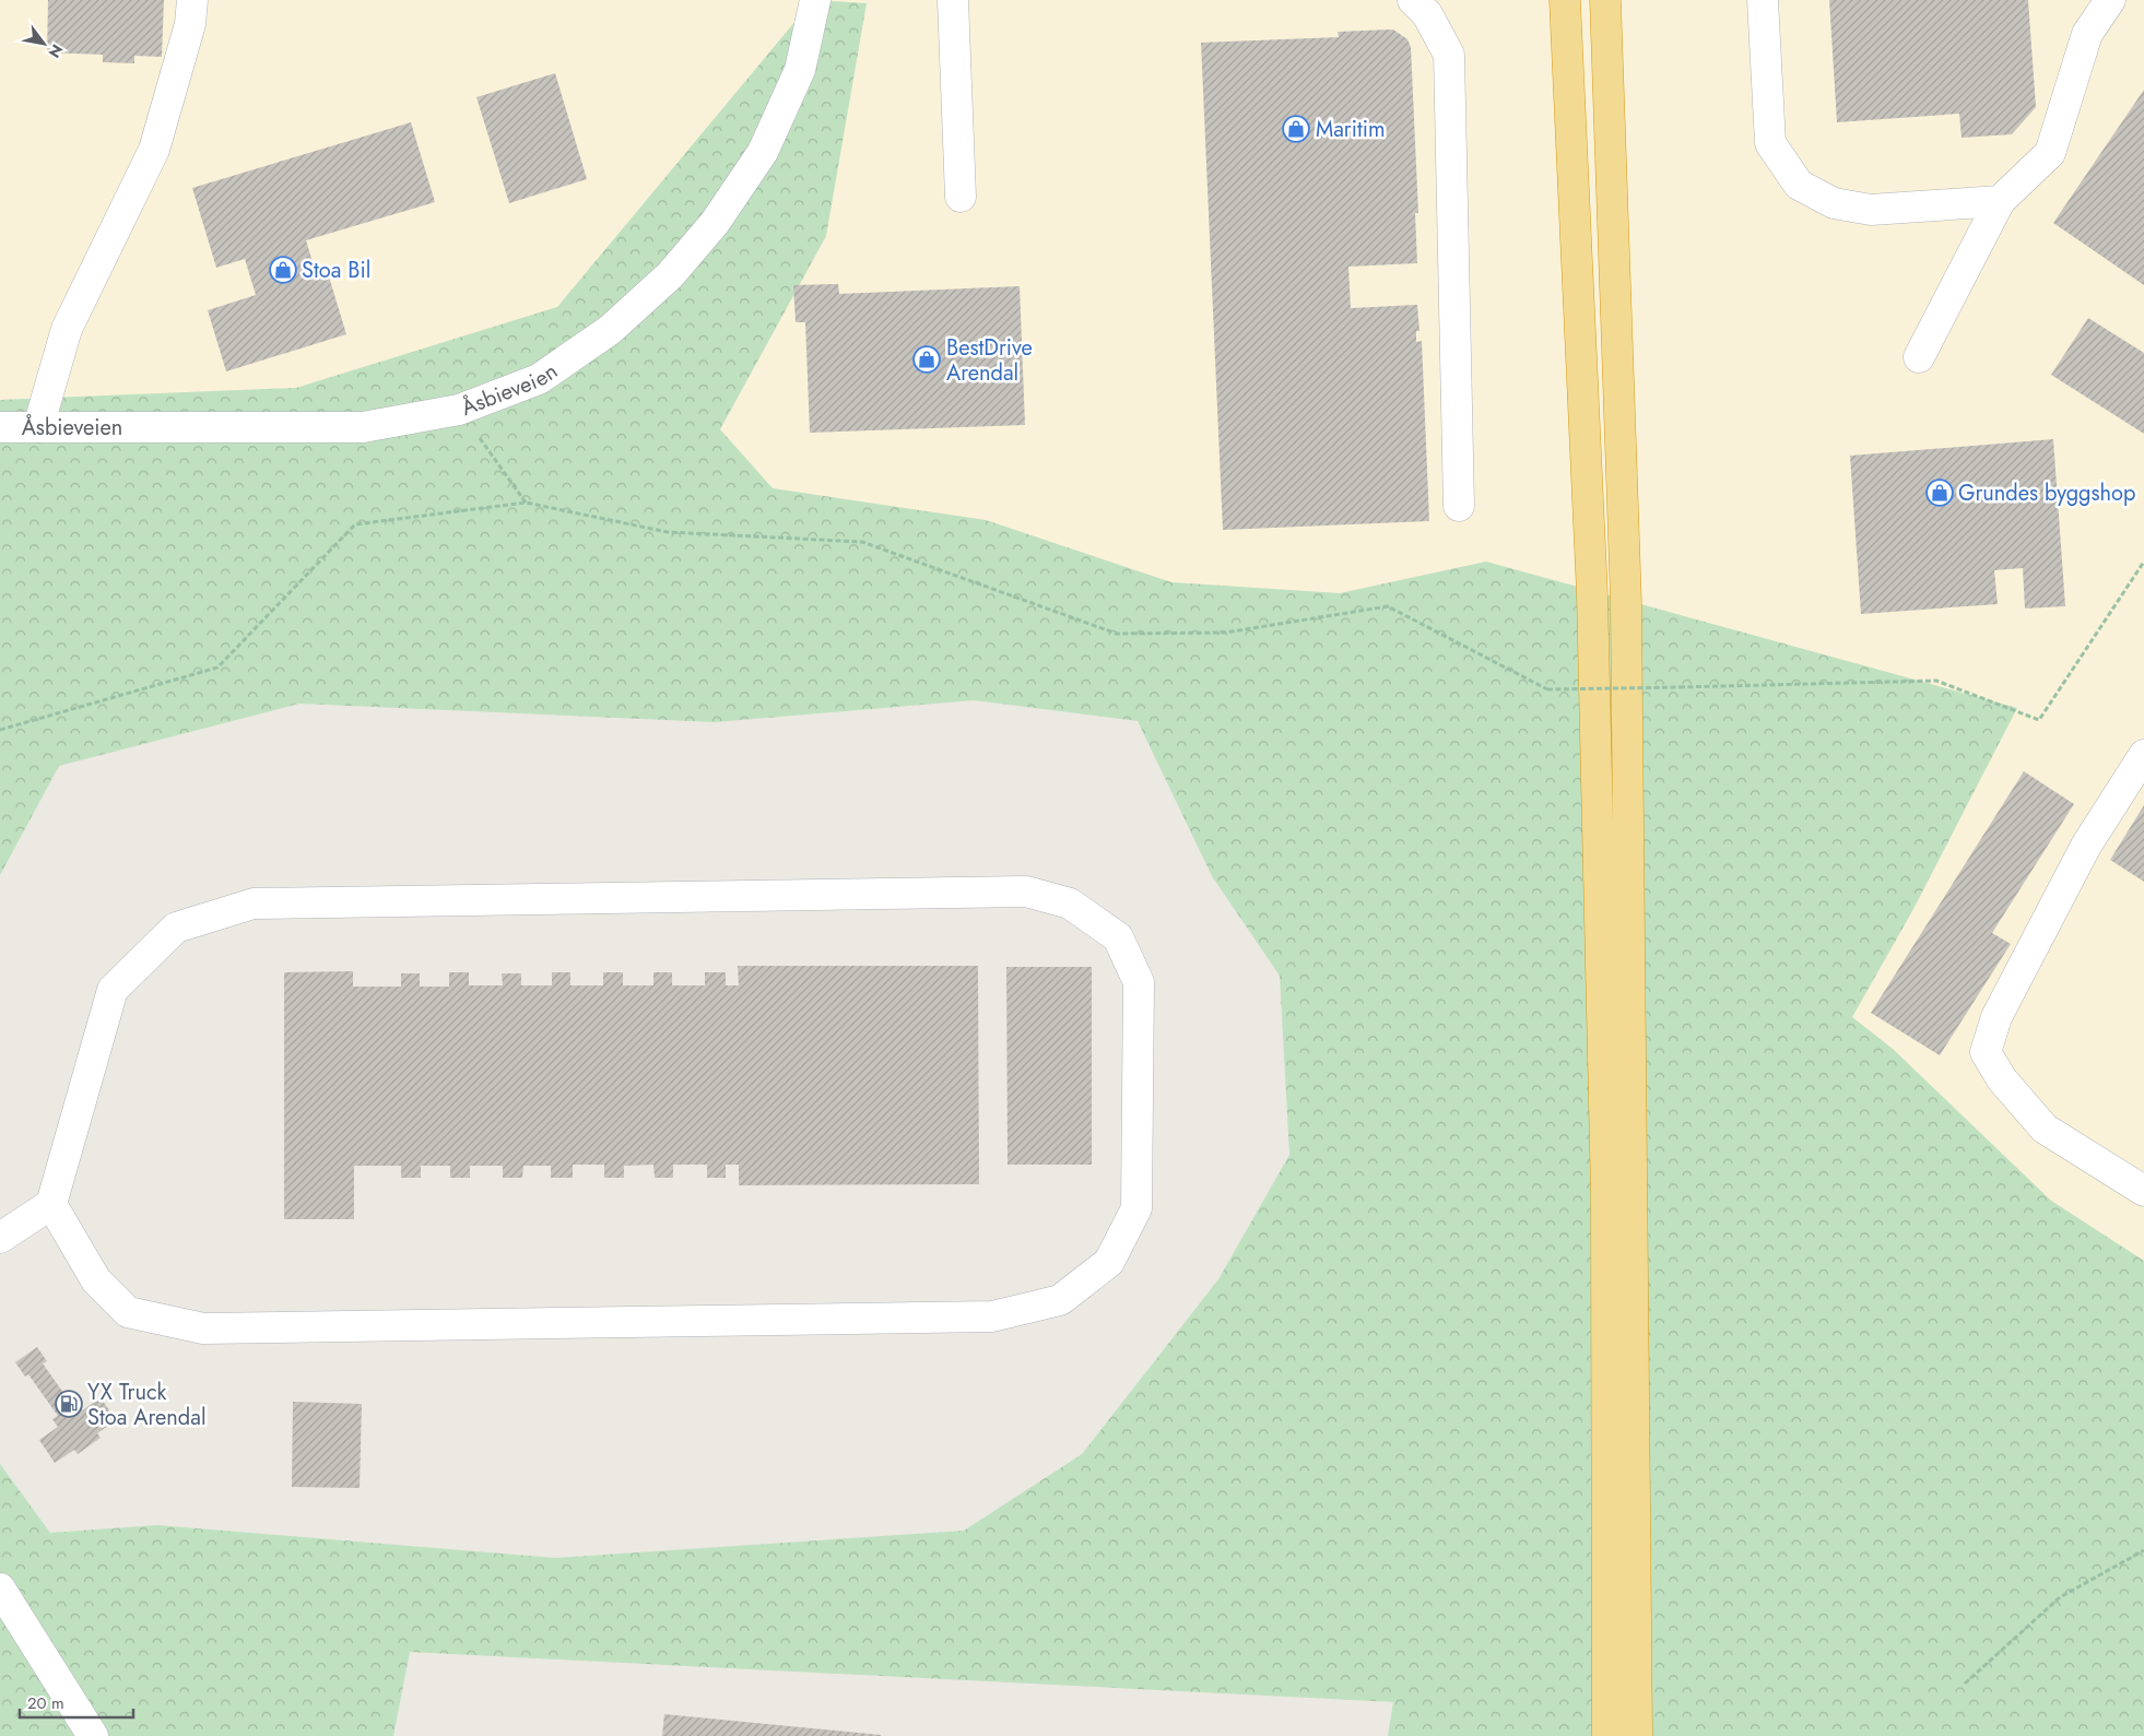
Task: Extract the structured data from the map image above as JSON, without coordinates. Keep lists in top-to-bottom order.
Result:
{
  "streets": {
    "street": ["Åsbieveien"]
  },
  "places": {
    "shop": [
      "Maritim",
      "Stoa Bil",
      "BestDrive Arendal",
      "Grundes byggshop"
    ],
    "fuel station": ["YX Truck Stoa Arendal"]
  },
  "scale_bar": "20 m",
  "north": "bottom right"
}
